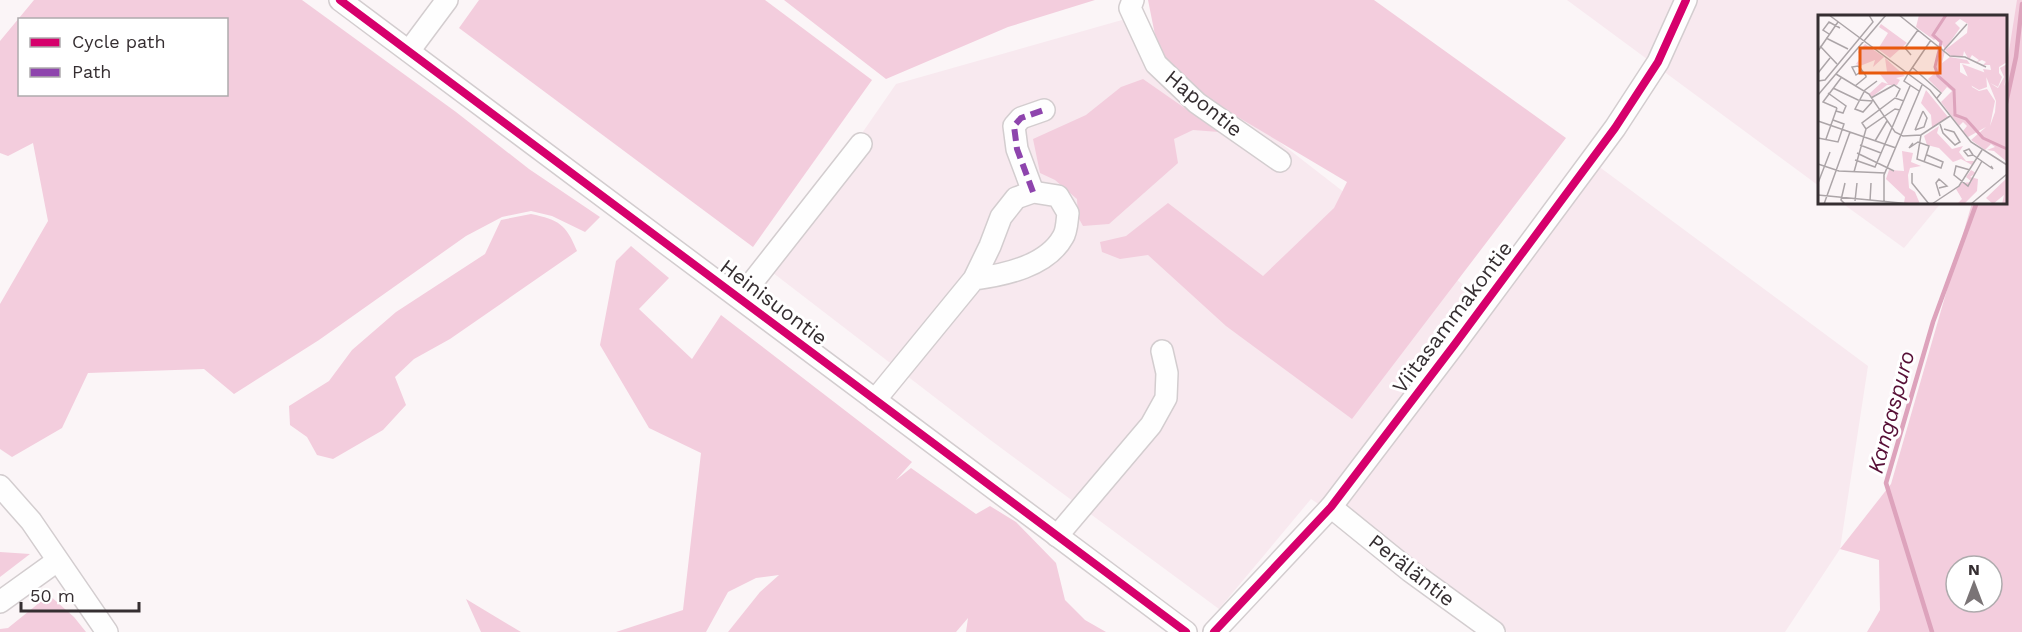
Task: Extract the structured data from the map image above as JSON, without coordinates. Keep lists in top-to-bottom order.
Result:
{
  "streets": {
    "street": [
      "Hapontie",
      "Heinisuontie",
      "Viitasammakontie",
      "Peräläntie"
    ]
  },
  "crossings": [
    ["Viitasammakontie", "Peräläntie"]
  ],
  "water": ["Kangaspuro"],
  "legend": ["Cycle path", "Path"],
  "scale_bar": "50 m",
  "north": "top"
}
